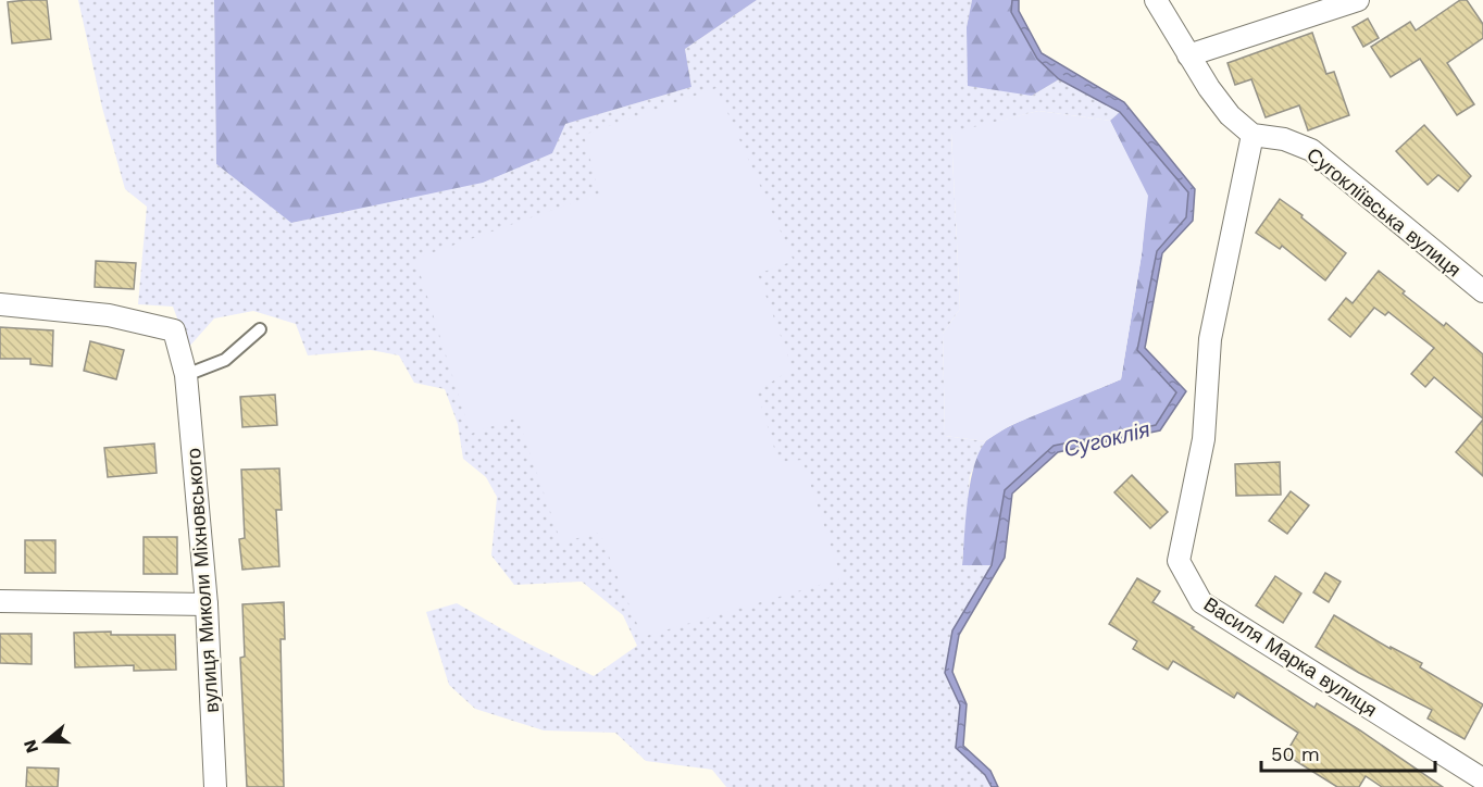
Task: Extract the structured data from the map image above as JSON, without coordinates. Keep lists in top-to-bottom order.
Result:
{
  "streets": {
    "street": ["Сугокліївська вулиця", "вулиця Миколи Міхновського", "Василя Марка вулиця"]
  },
  "crossings": [
    ["Сугокліївська вулиця", "Василя Марка вулиця"]
  ],
  "water": ["Сугоклія"],
  "scale_bar": "50 m",
  "north": "left"
}
